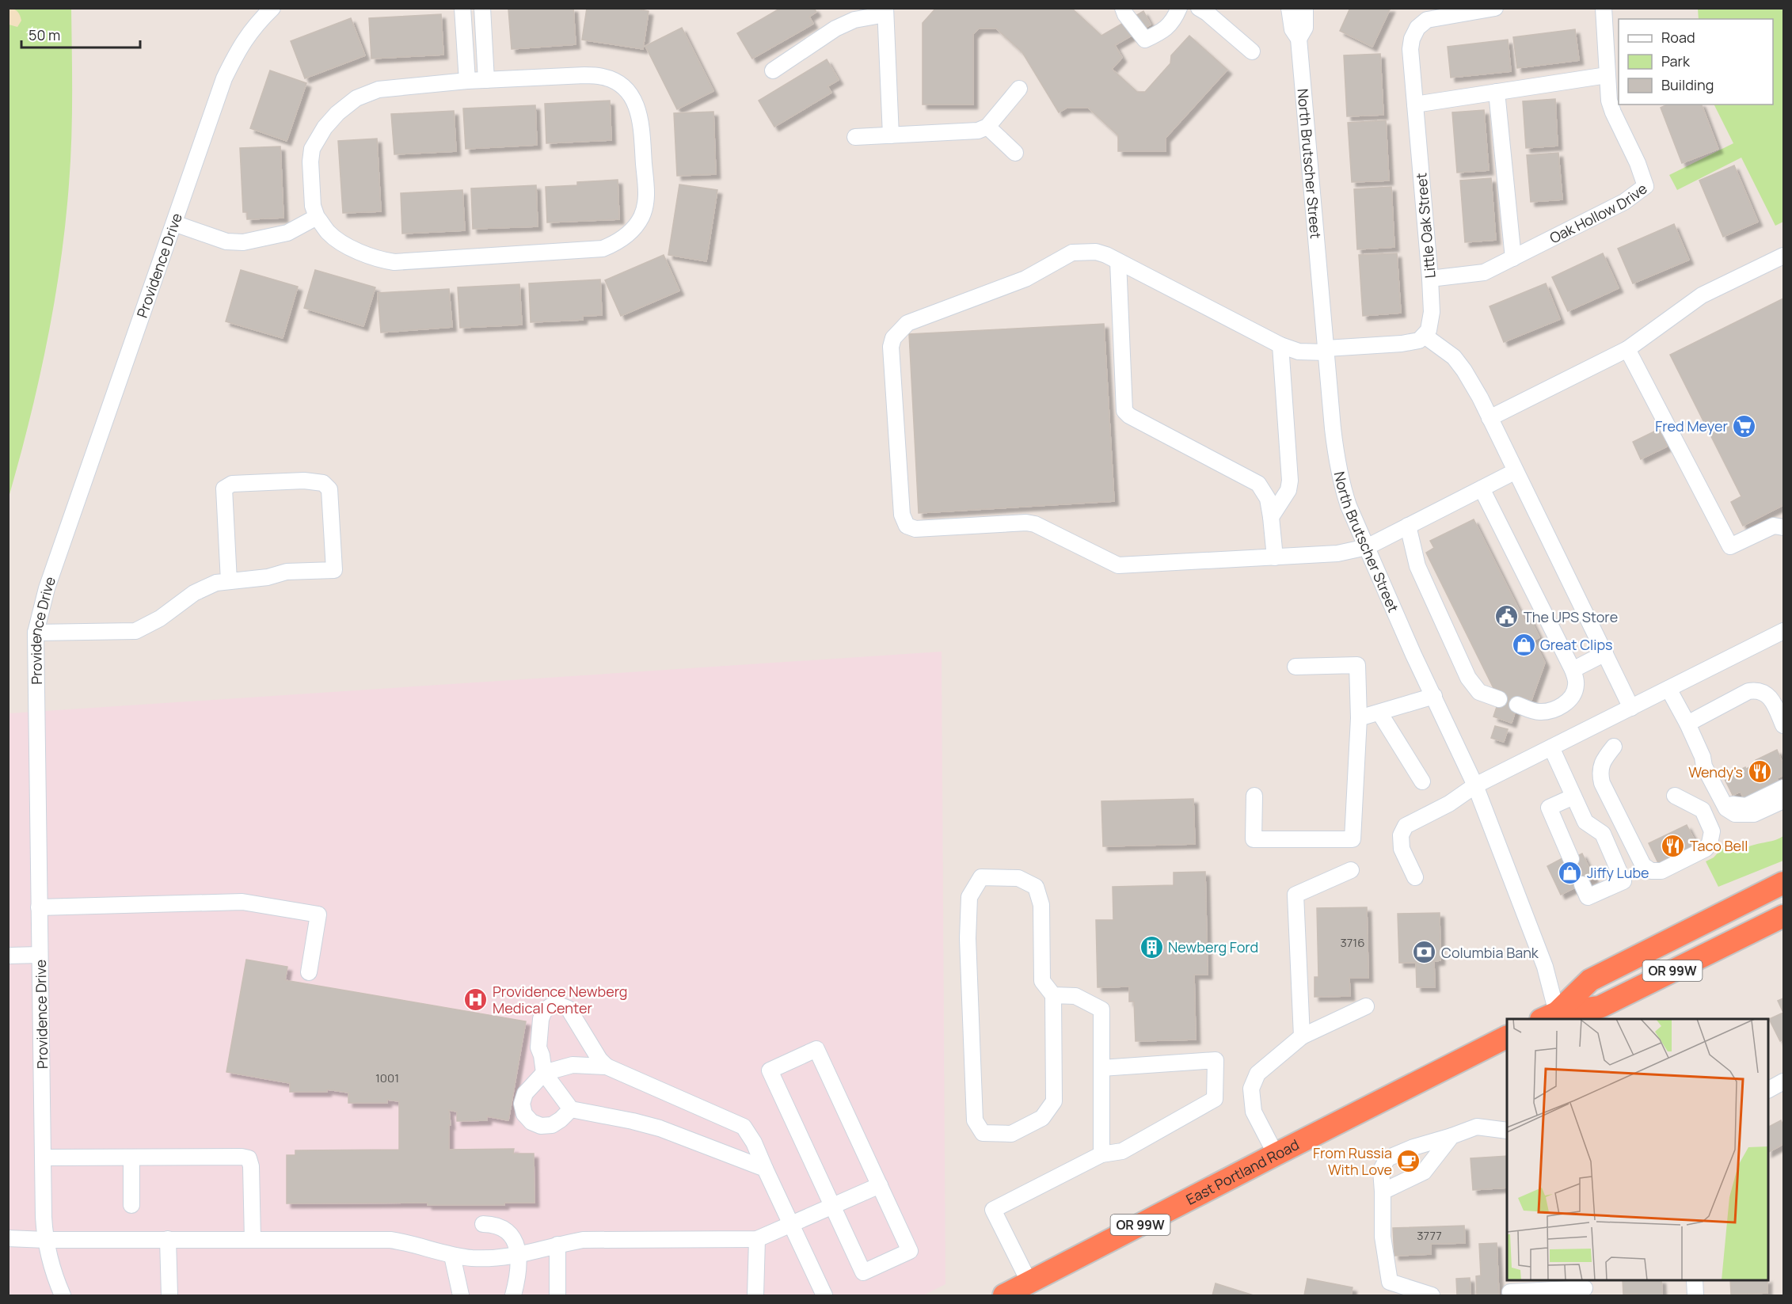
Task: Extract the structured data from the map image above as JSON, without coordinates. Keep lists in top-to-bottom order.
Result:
{
  "streets": {
    "highway": ["OR 99W", "East Portland Road"],
    "street": [
      "North Brutscher Street",
      "Oak Hollow Drive",
      "Little Oak Street",
      "Providence Drive"
    ]
  },
  "crossings": [
    ["North Brutscher Street", "OR 99W"],
    ["Oak Hollow Drive", "Little Oak Street"]
  ],
  "places": {
    "supermarket": ["Fred Meyer"],
    "public building": ["The UPS Store"],
    "shop": ["Great Clips", "Jiffy Lube"],
    "restaurant": ["Wendy's", "Taco Bell"],
    "building": ["Newberg Ford"],
    "bank": ["Columbia Bank"],
    "hospital": ["Providence Newberg Medical Center"],
    "cafe": ["From Russia With Love"]
  },
  "house_numbers": ["3716", "1001", "3777"],
  "legend": ["Road", "Park", "Building"],
  "scale_bar": "50 m"
}
